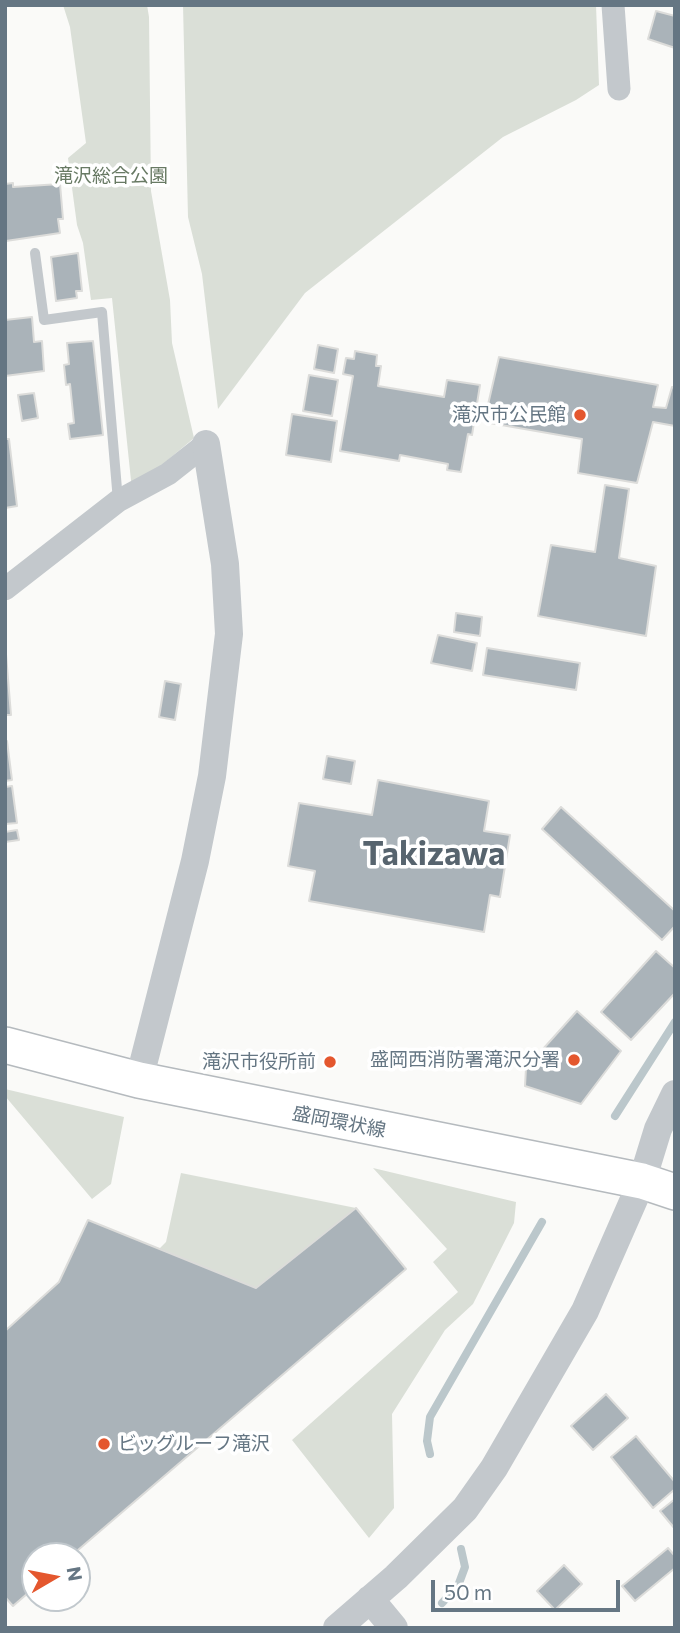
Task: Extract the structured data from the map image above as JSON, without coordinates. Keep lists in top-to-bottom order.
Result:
{
  "streets": {
    "main road": ["盛岡環状線"]
  },
  "districts": ["Takizawa"],
  "parks": ["滝沢総合公園"],
  "places": [
    "滝沢市公民館",
    "盛岡西消防署滝沢分署",
    "滝沢市役所前",
    "ビッグルーフ滝沢"
  ],
  "scale_bar": "50 m",
  "north": "right"
}
